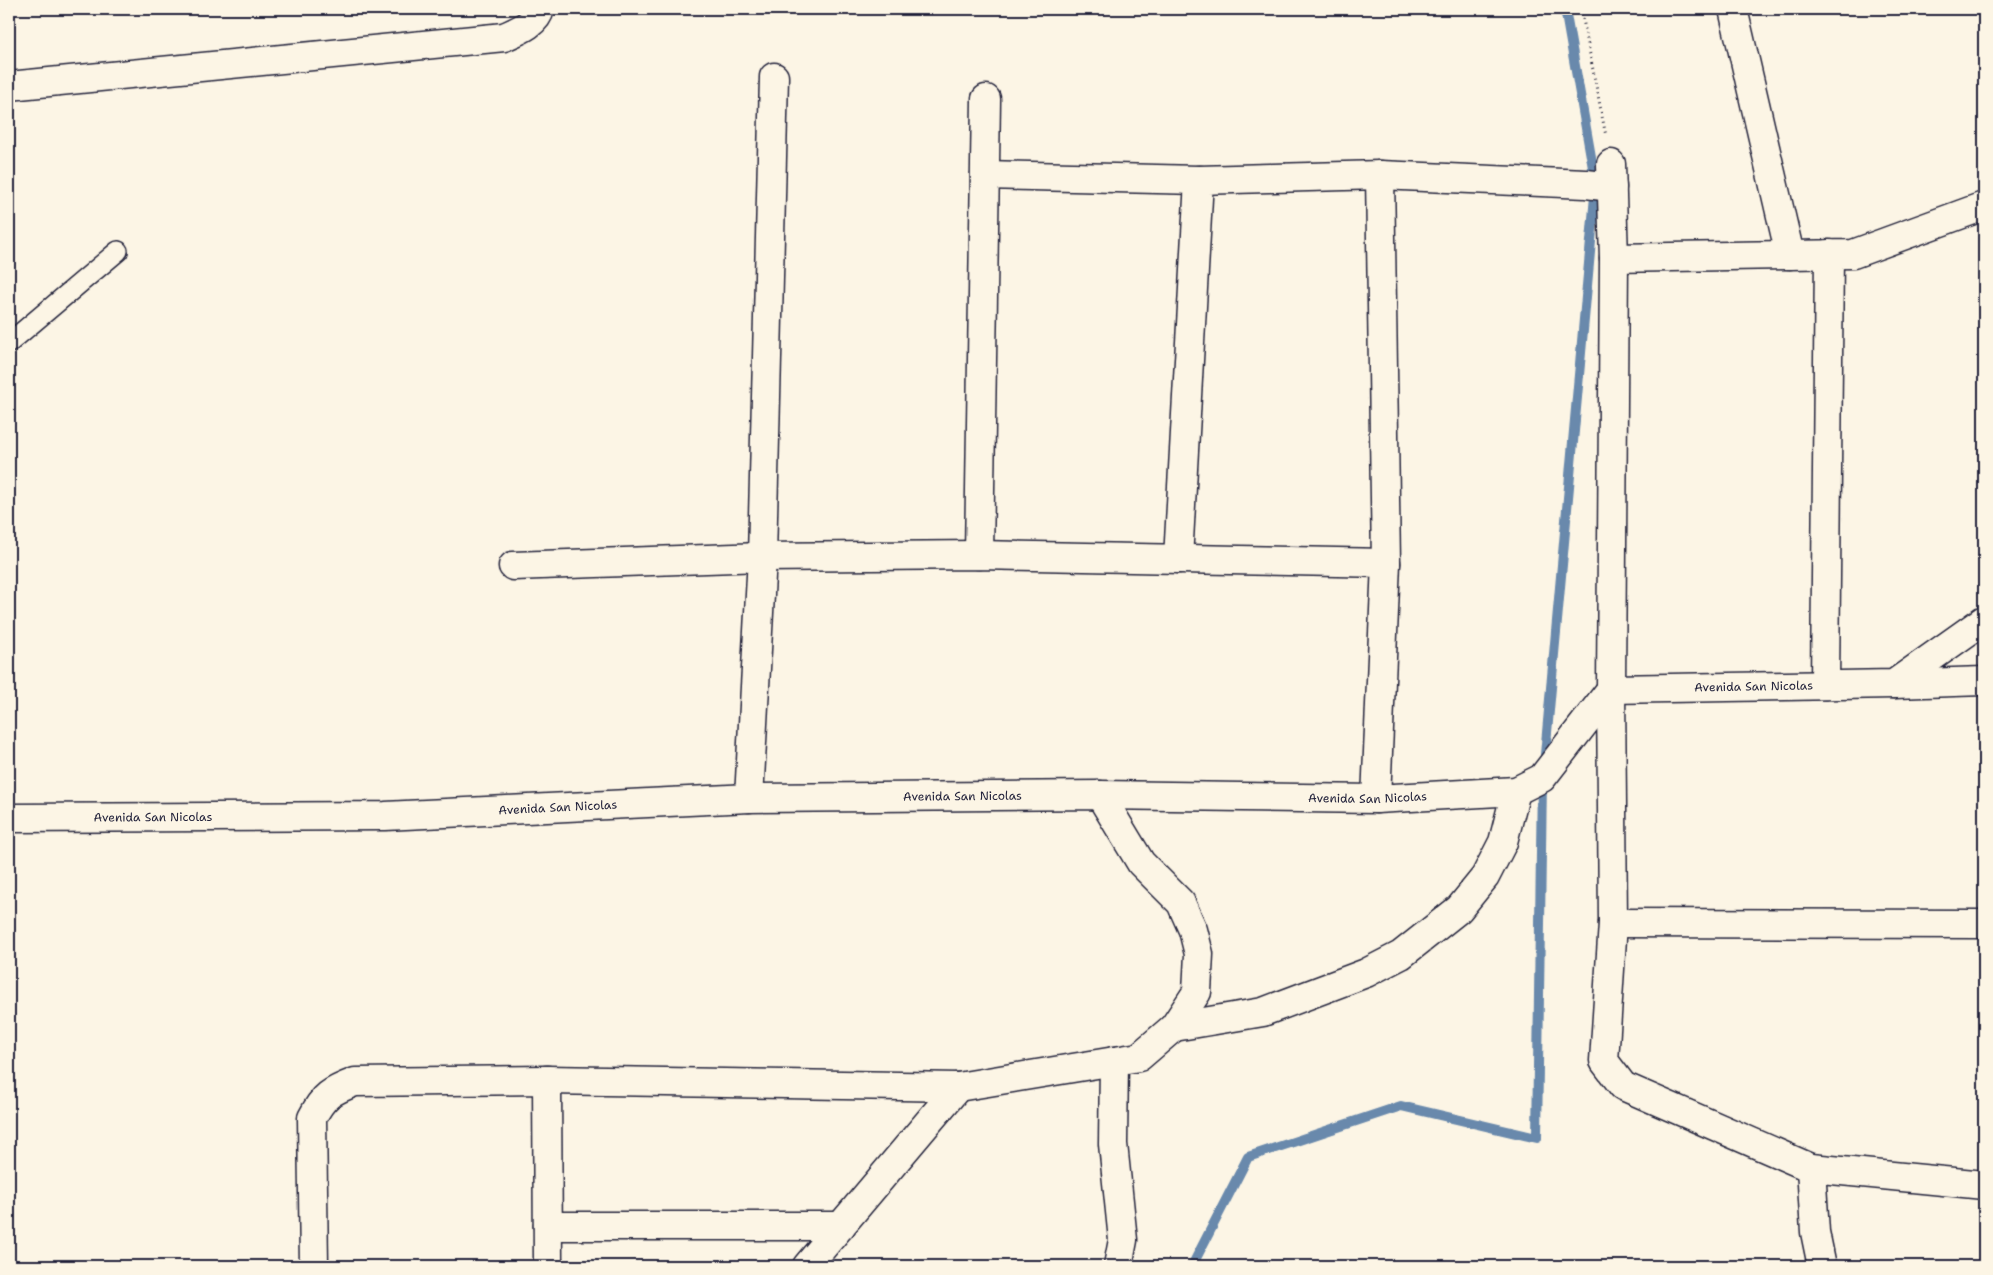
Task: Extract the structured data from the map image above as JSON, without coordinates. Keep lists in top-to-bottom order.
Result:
{
  "streets": {
    "street": ["Avenida San Nicolas"]
  }
}
